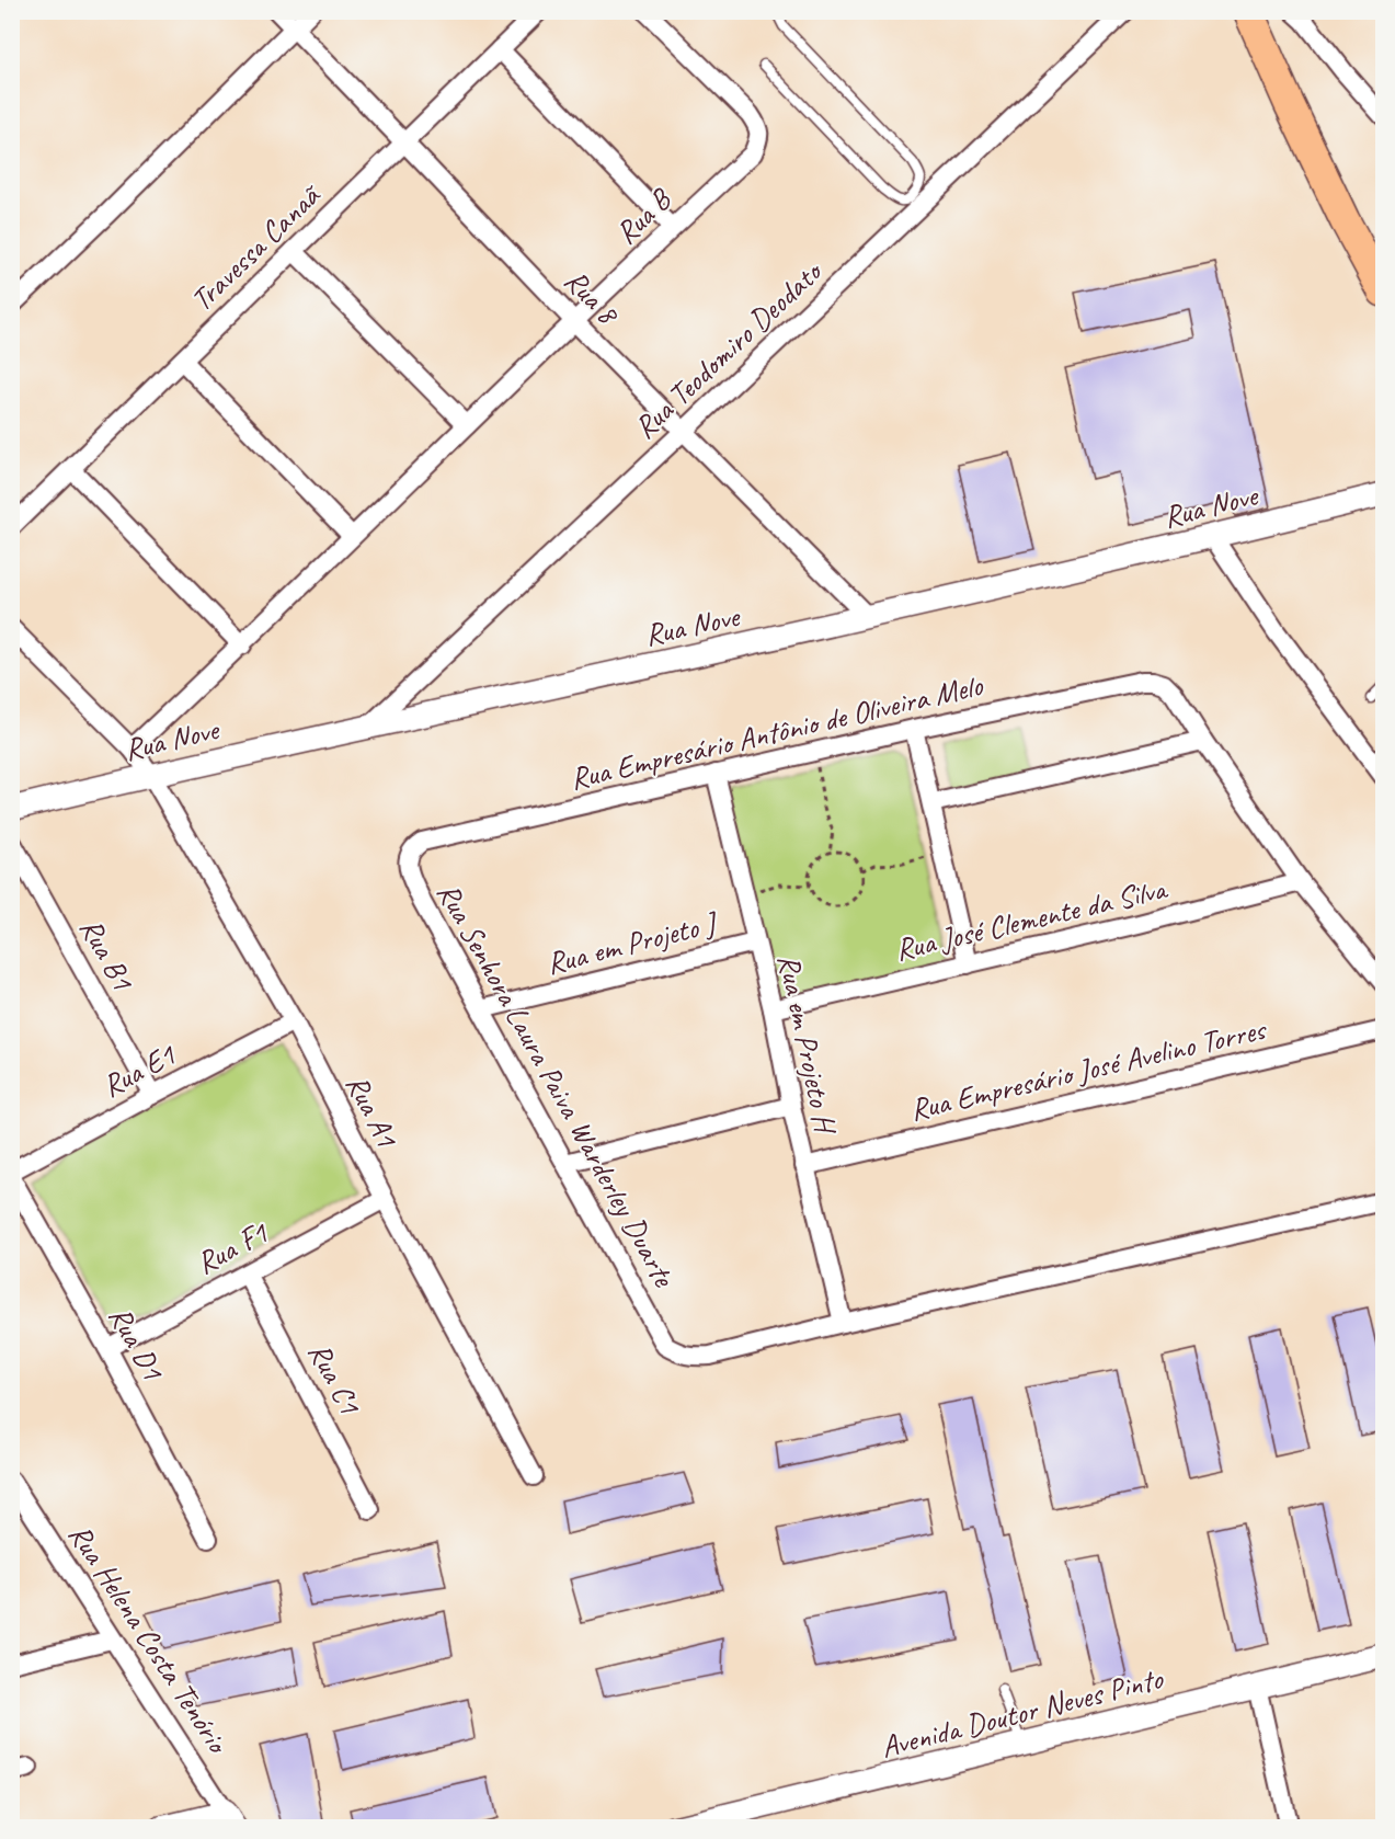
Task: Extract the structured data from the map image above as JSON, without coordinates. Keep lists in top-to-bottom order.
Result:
{
  "streets": {
    "street": [
      "Rua B",
      "Travessa Canaã",
      "Rua 8",
      "Rua Teodomiro Deodato",
      "Rua Nove",
      "Rua Empresário Antônio de Oliveira Melo",
      "Rua José Clemente da Silva",
      "Rua em Projeto J",
      "Rua B1",
      "Rua em Projeto H",
      "Rua Empresário José Avelino Torres",
      "Rua E1",
      "Rua Senhora Laura Paiva Warderley Duarte",
      "Rua A1",
      "Rua F1",
      "Rua D1",
      "Rua C1",
      "Rua Helena Costa Tenório",
      "Avenida Doutor Neves Pinto"
    ]
  },
  "crossings": [
    ["Rua B", "Rua 8"],
    ["Rua B", "Rua A1"],
    ["Travessa Canaã", "Rua 8"],
    ["Rua 8", "Rua Teodomiro Deodato"],
    ["Rua 8", "Rua Nove"],
    ["Rua Teodomiro Deodato", "Rua Nove"],
    ["Rua Nove", "Rua A1"],
    ["Rua Empresário Antônio de Oliveira Melo", "Rua em Projeto H"],
    ["Rua Empresário Antônio de Oliveira Melo", "Rua Senhora Laura Paiva Warderley Duarte"],
    ["Rua José Clemente da Silva", "Rua em Projeto H"],
    ["Rua em Projeto J", "Rua em Projeto H"],
    ["Rua em Projeto J", "Rua Senhora Laura Paiva Warderley Duarte"],
    ["Rua B1", "Rua E1"],
    ["Rua em Projeto H", "Rua Empresário José Avelino Torres"],
    ["Rua em Projeto H", "Rua Senhora Laura Paiva Warderley Duarte"],
    ["Rua E1", "Rua A1"],
    ["Rua E1", "Rua D1"],
    ["Rua A1", "Rua F1"],
    ["Rua F1", "Rua D1"],
    ["Rua F1", "Rua C1"]
  ]
}
